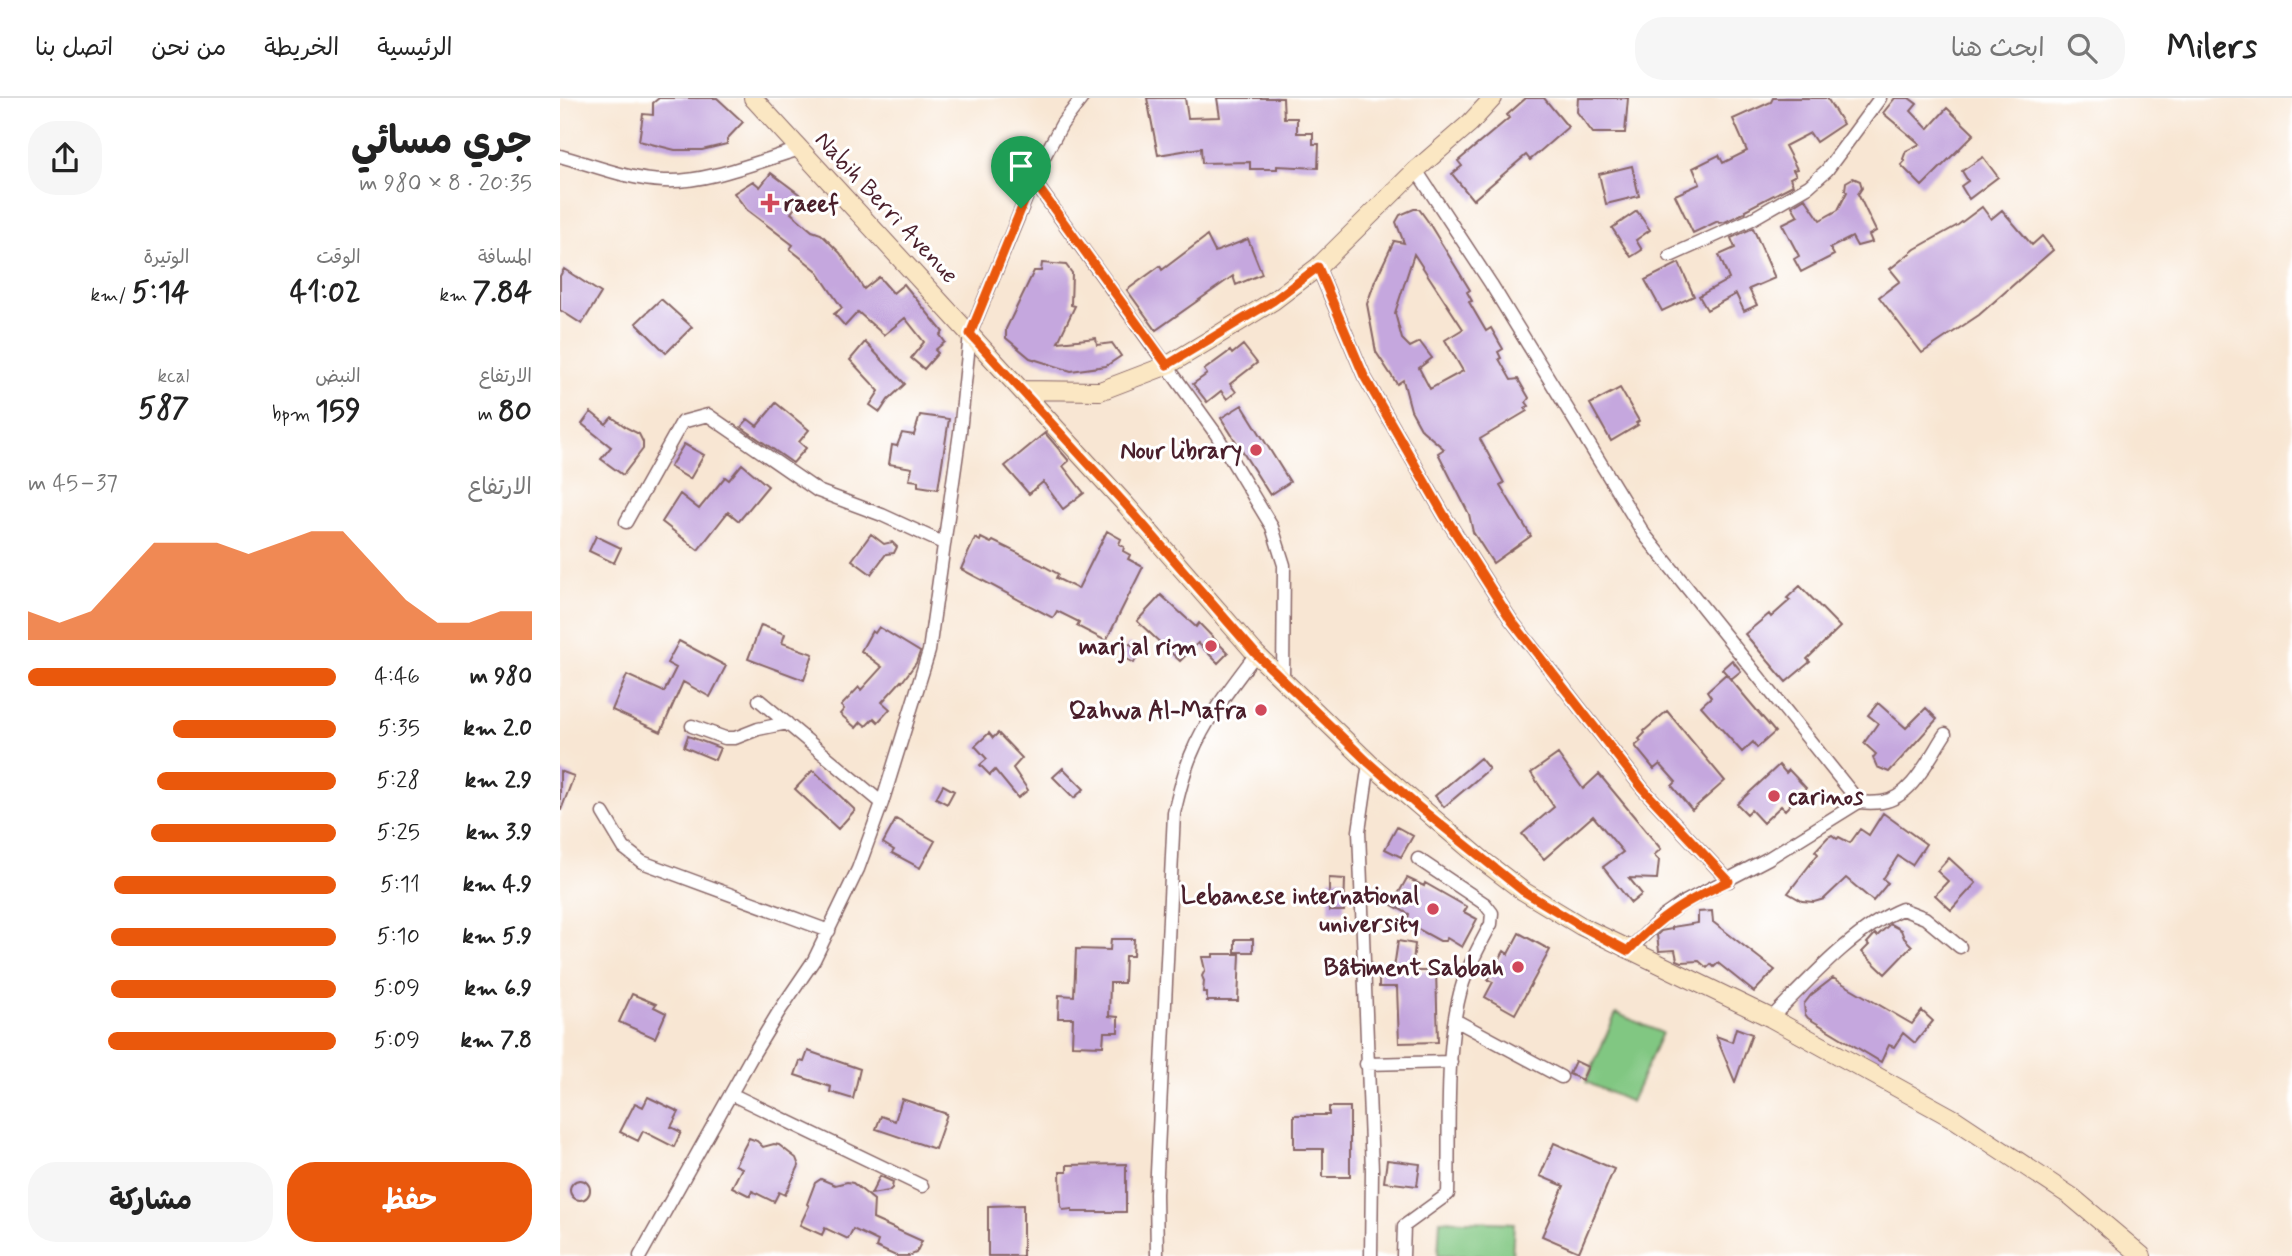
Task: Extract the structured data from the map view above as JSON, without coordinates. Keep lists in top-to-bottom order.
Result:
{
  "streets": {
    "street": ["Nabih Berri Avenue"]
  },
  "places": {
    "health": ["raeef"],
    "other": [
      "Nour library",
      "marj al rim",
      "Qahwa Al-Mafra",
      "carinos",
      "Lebanese international university",
      "Bâtiment Sabbah"
    ]
  },
  "page": {
    "header": "Milers",
    "search": "ابحث هنا",
    "nav": [
      "الرئيسية",
      "الخريطة",
      "من نحن",
      "اتصل بنا"
    ],
    "heading": ["جري مسائي", "20:35 · 8 × 980 m"],
    "stats": [
      ["المسافة", "7.84 km"],
      ["الوقت", "41:02"],
      ["الوتيرة", "5:14 /km"],
      ["الارتفاع", "80 m"],
      ["النبض", "159 bpm"],
      ["kcal", "587"]
    ],
    "chart": ["الارتفاع", "37–45 m"],
    "list": [
      {
        "name": "980 m",
        "note": "4:46"
      },
      {
        "name": "2.0 km",
        "note": "5:35"
      },
      {
        "name": "2.9 km",
        "note": "5:28"
      },
      {
        "name": "3.9 km",
        "note": "5:25"
      },
      {
        "name": "4.9 km",
        "note": "5:11"
      },
      {
        "name": "5.9 km",
        "note": "5:10"
      },
      {
        "name": "6.9 km",
        "note": "5:09"
      },
      {
        "name": "7.8 km",
        "note": "5:09"
      }
    ],
    "buttons": ["حفظ", "مشاركة"]
  }
}
